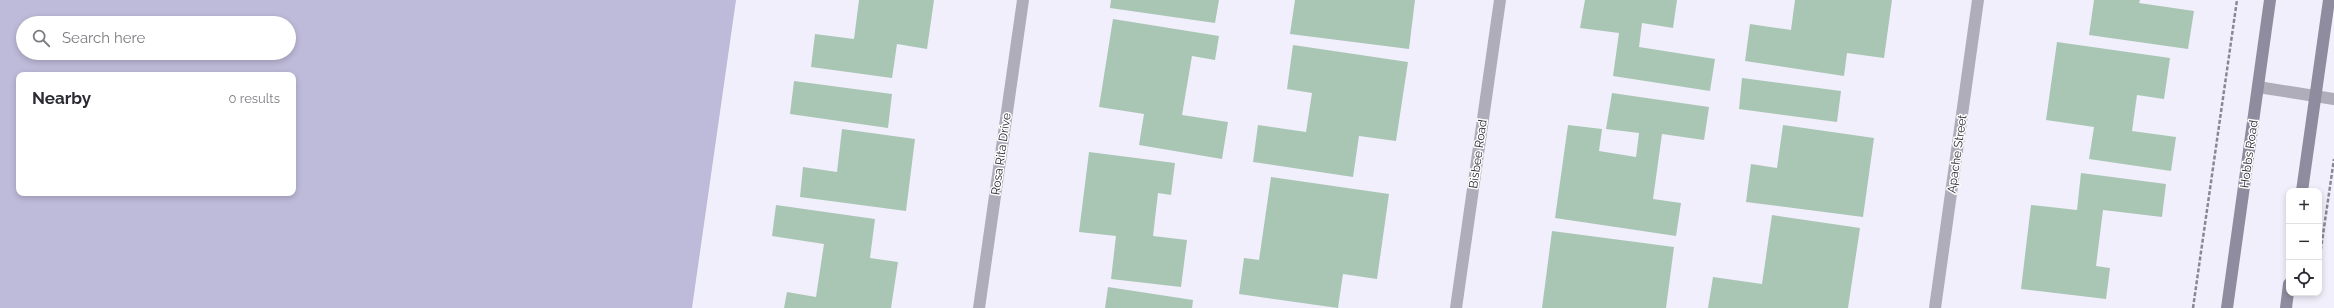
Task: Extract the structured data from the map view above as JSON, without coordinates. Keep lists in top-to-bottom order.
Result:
{
  "streets": {
    "street": [
      "Rosa Rita Drive",
      "Bisbee Road",
      "Apache Street",
      "Hobbs Road"
    ]
  },
  "page": {
    "search": "Search here",
    "heading": ["Nearby", "0 results"],
    "map_buttons": ["+", "−"]
  }
}
